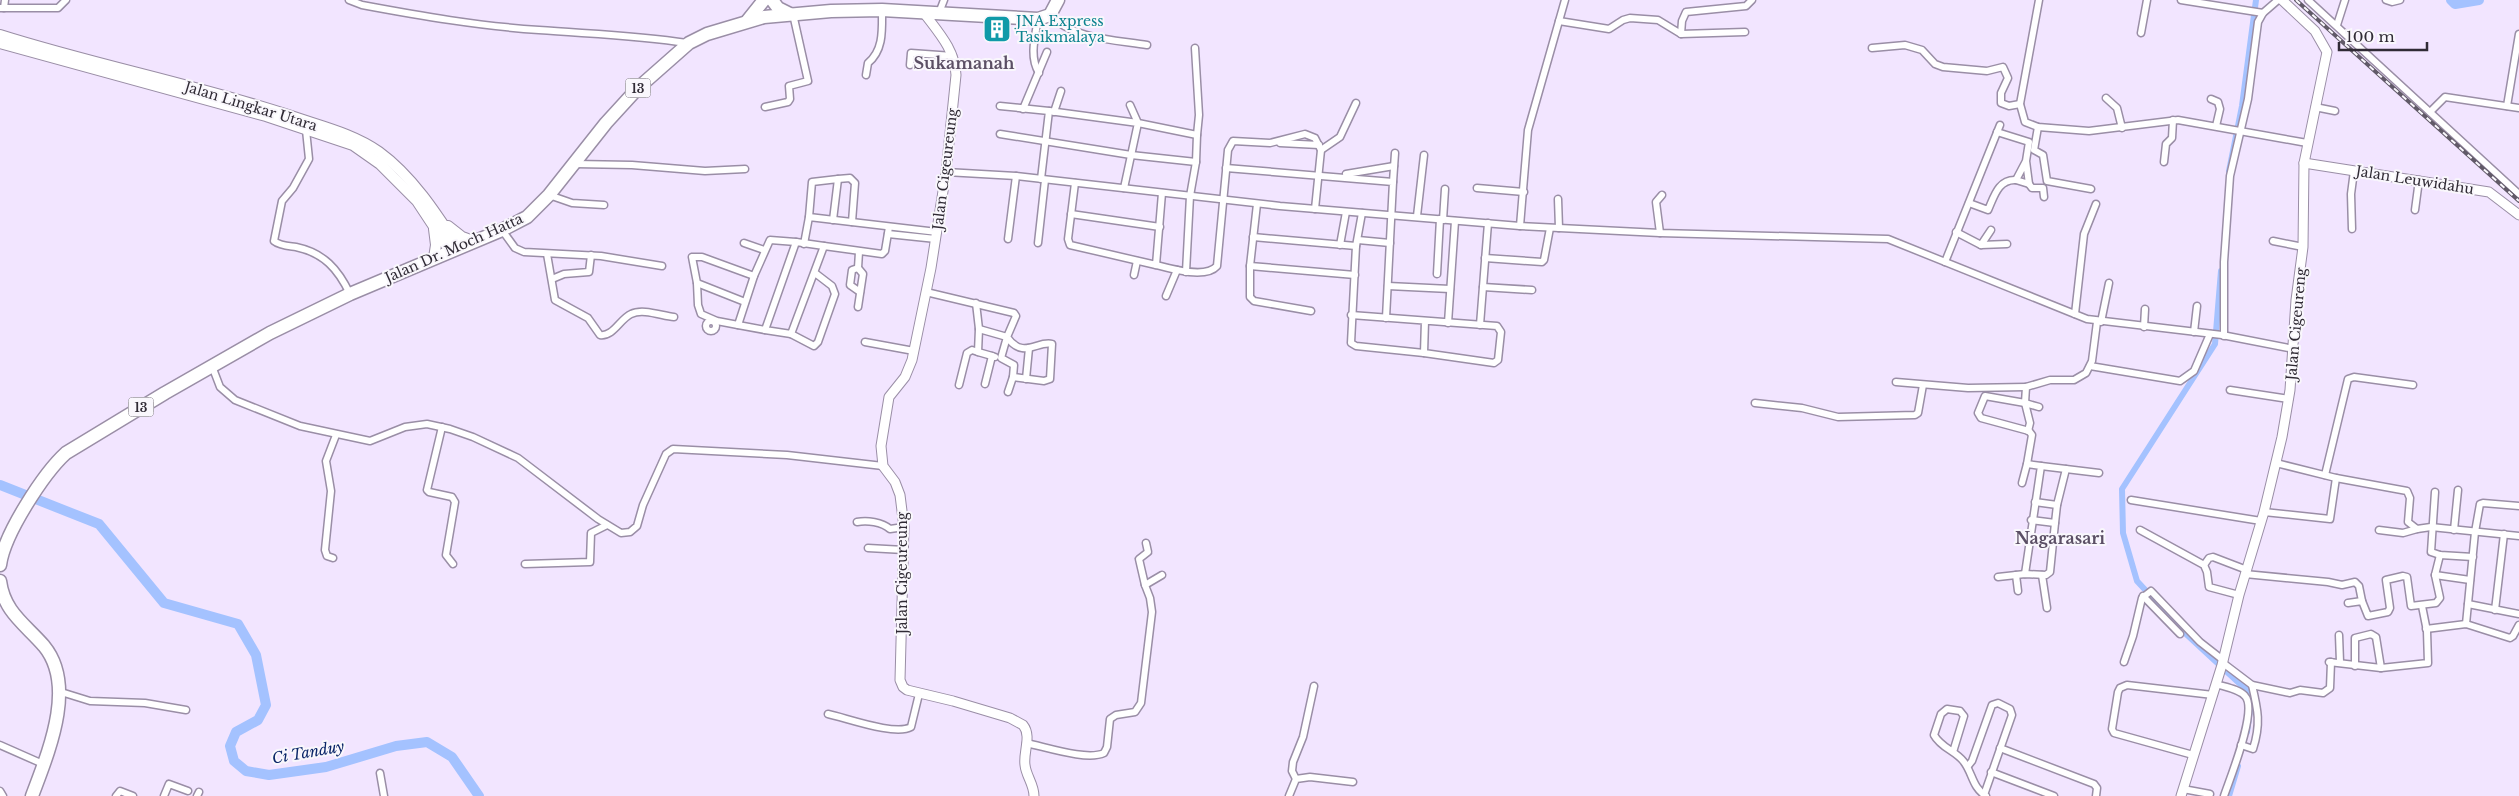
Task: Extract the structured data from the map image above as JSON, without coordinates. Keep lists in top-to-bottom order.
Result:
{
  "streets": {
    "highway": ["13", "Jalan Dr. Moch Hatta"],
    "main road": ["Jalan Lingkar Utara"],
    "street": ["Jalan Cigeureung", "Jalan Leuwidahu", "Jalan Cigeureng"]
  },
  "crossings": [
    ["Jalan Lingkar Utara", "Jalan Dr. Moch Hatta"],
    ["Jalan Leuwidahu", "Jalan Cigeureng"]
  ],
  "districts": ["Sukamanah", "Nagarasari"],
  "water": ["Ci Tanduy"],
  "places": {
    "building": ["JNA Express Tasikmalaya"]
  },
  "scale_bar": "100 m"
}
